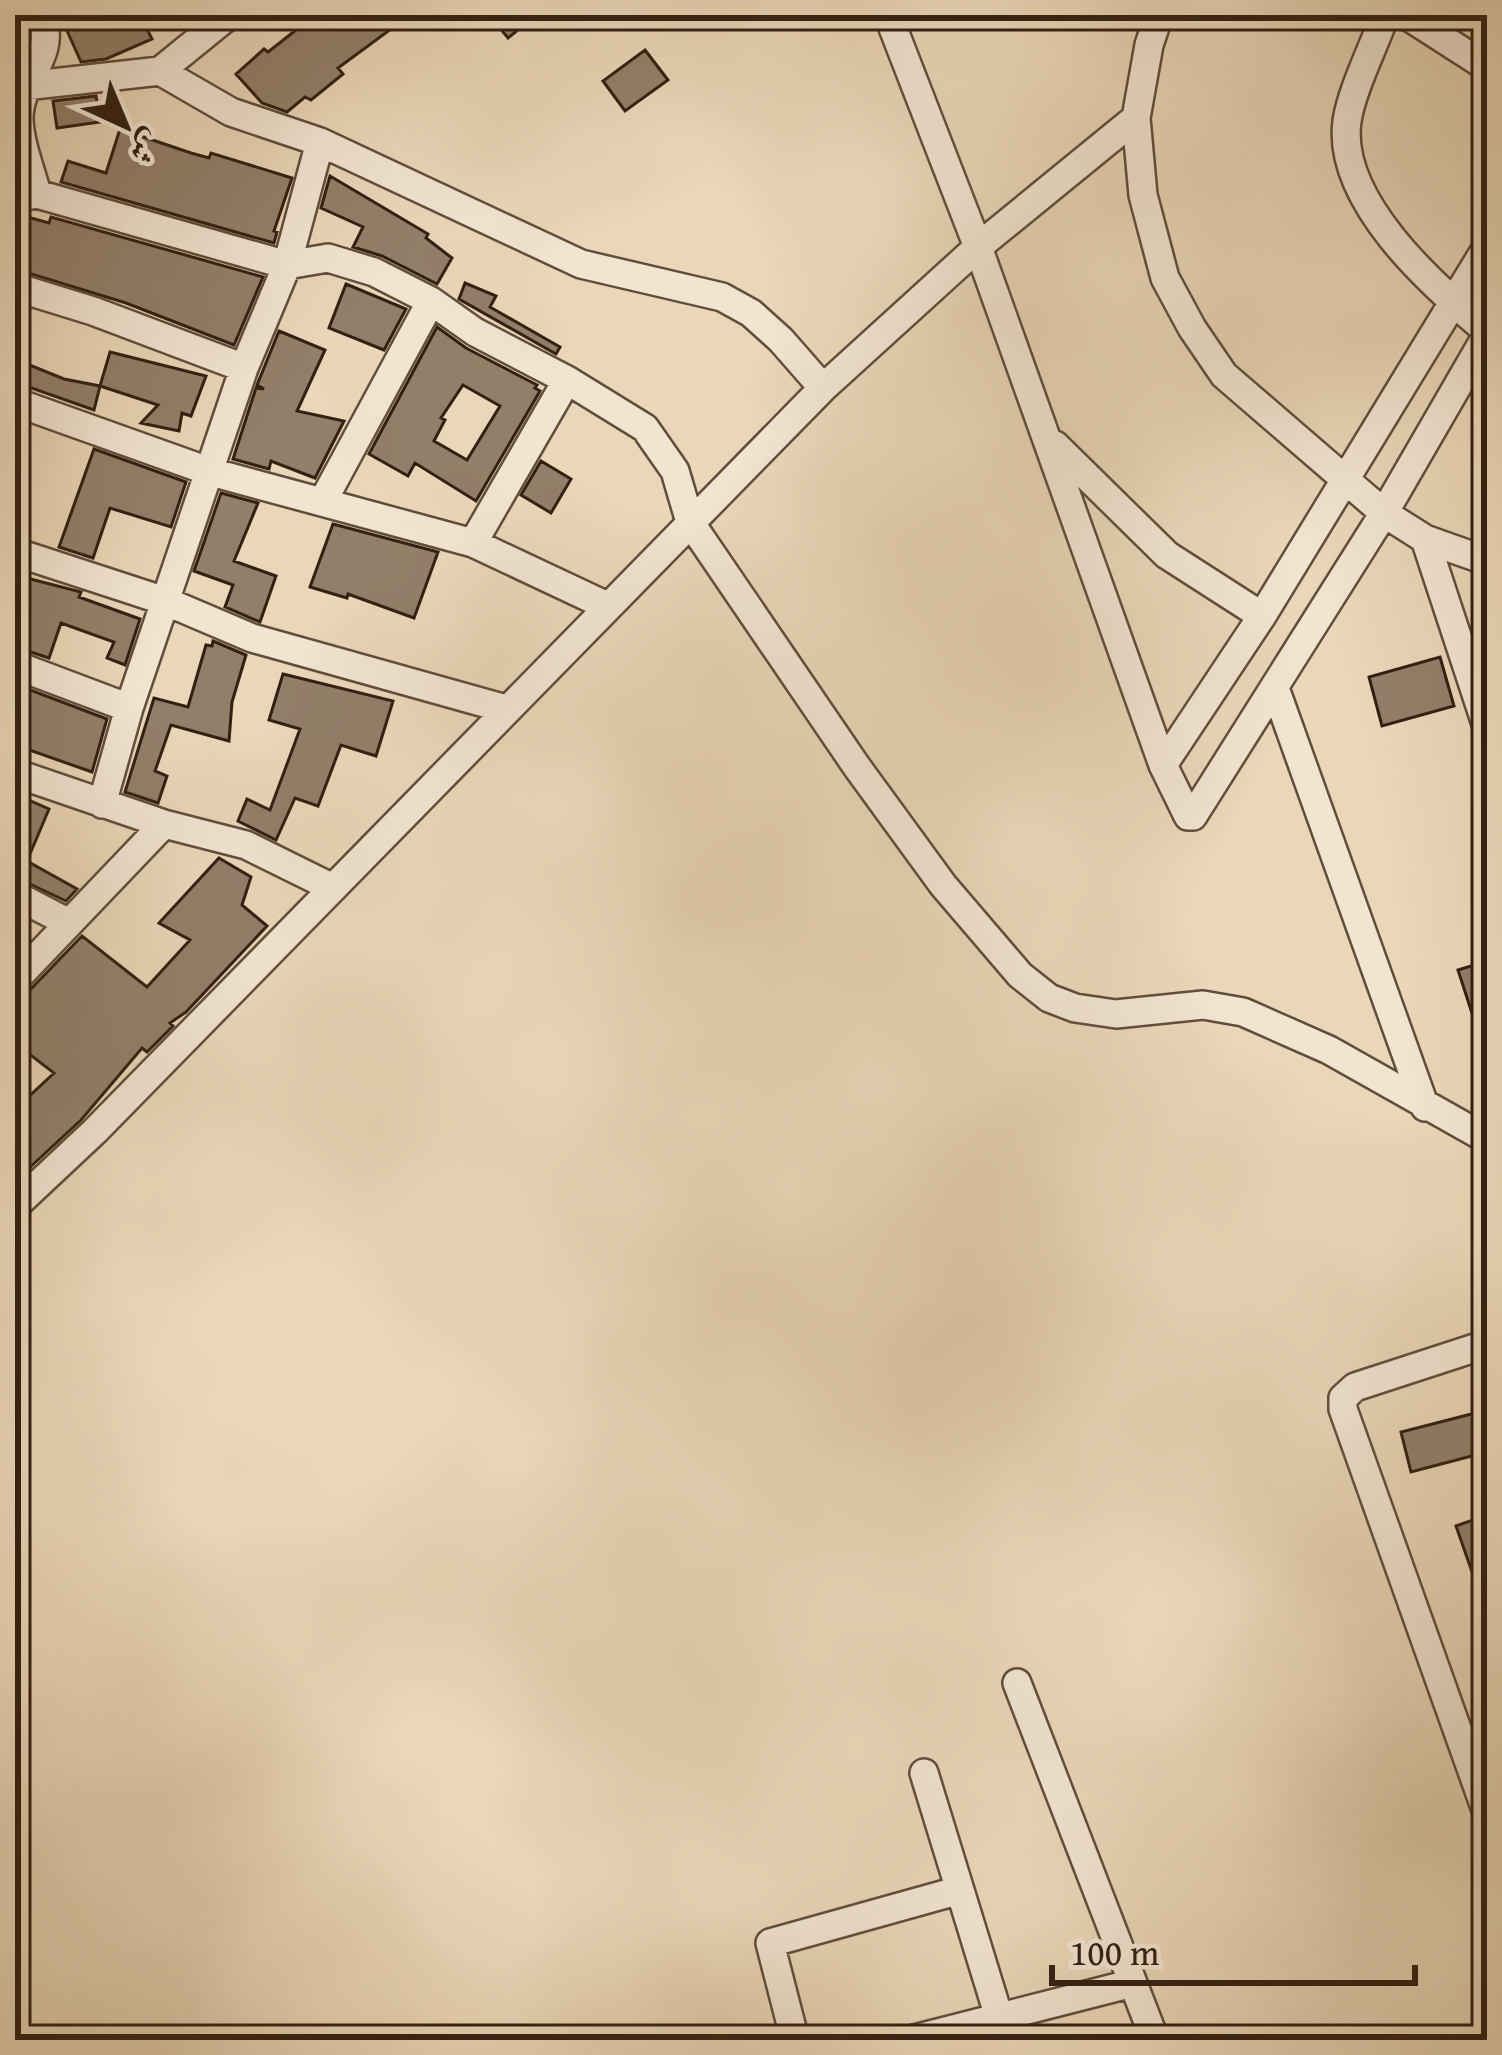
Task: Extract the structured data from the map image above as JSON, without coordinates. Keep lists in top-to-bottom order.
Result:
{
  "scale_bar": "100 m",
  "north": "bottom right"
}
